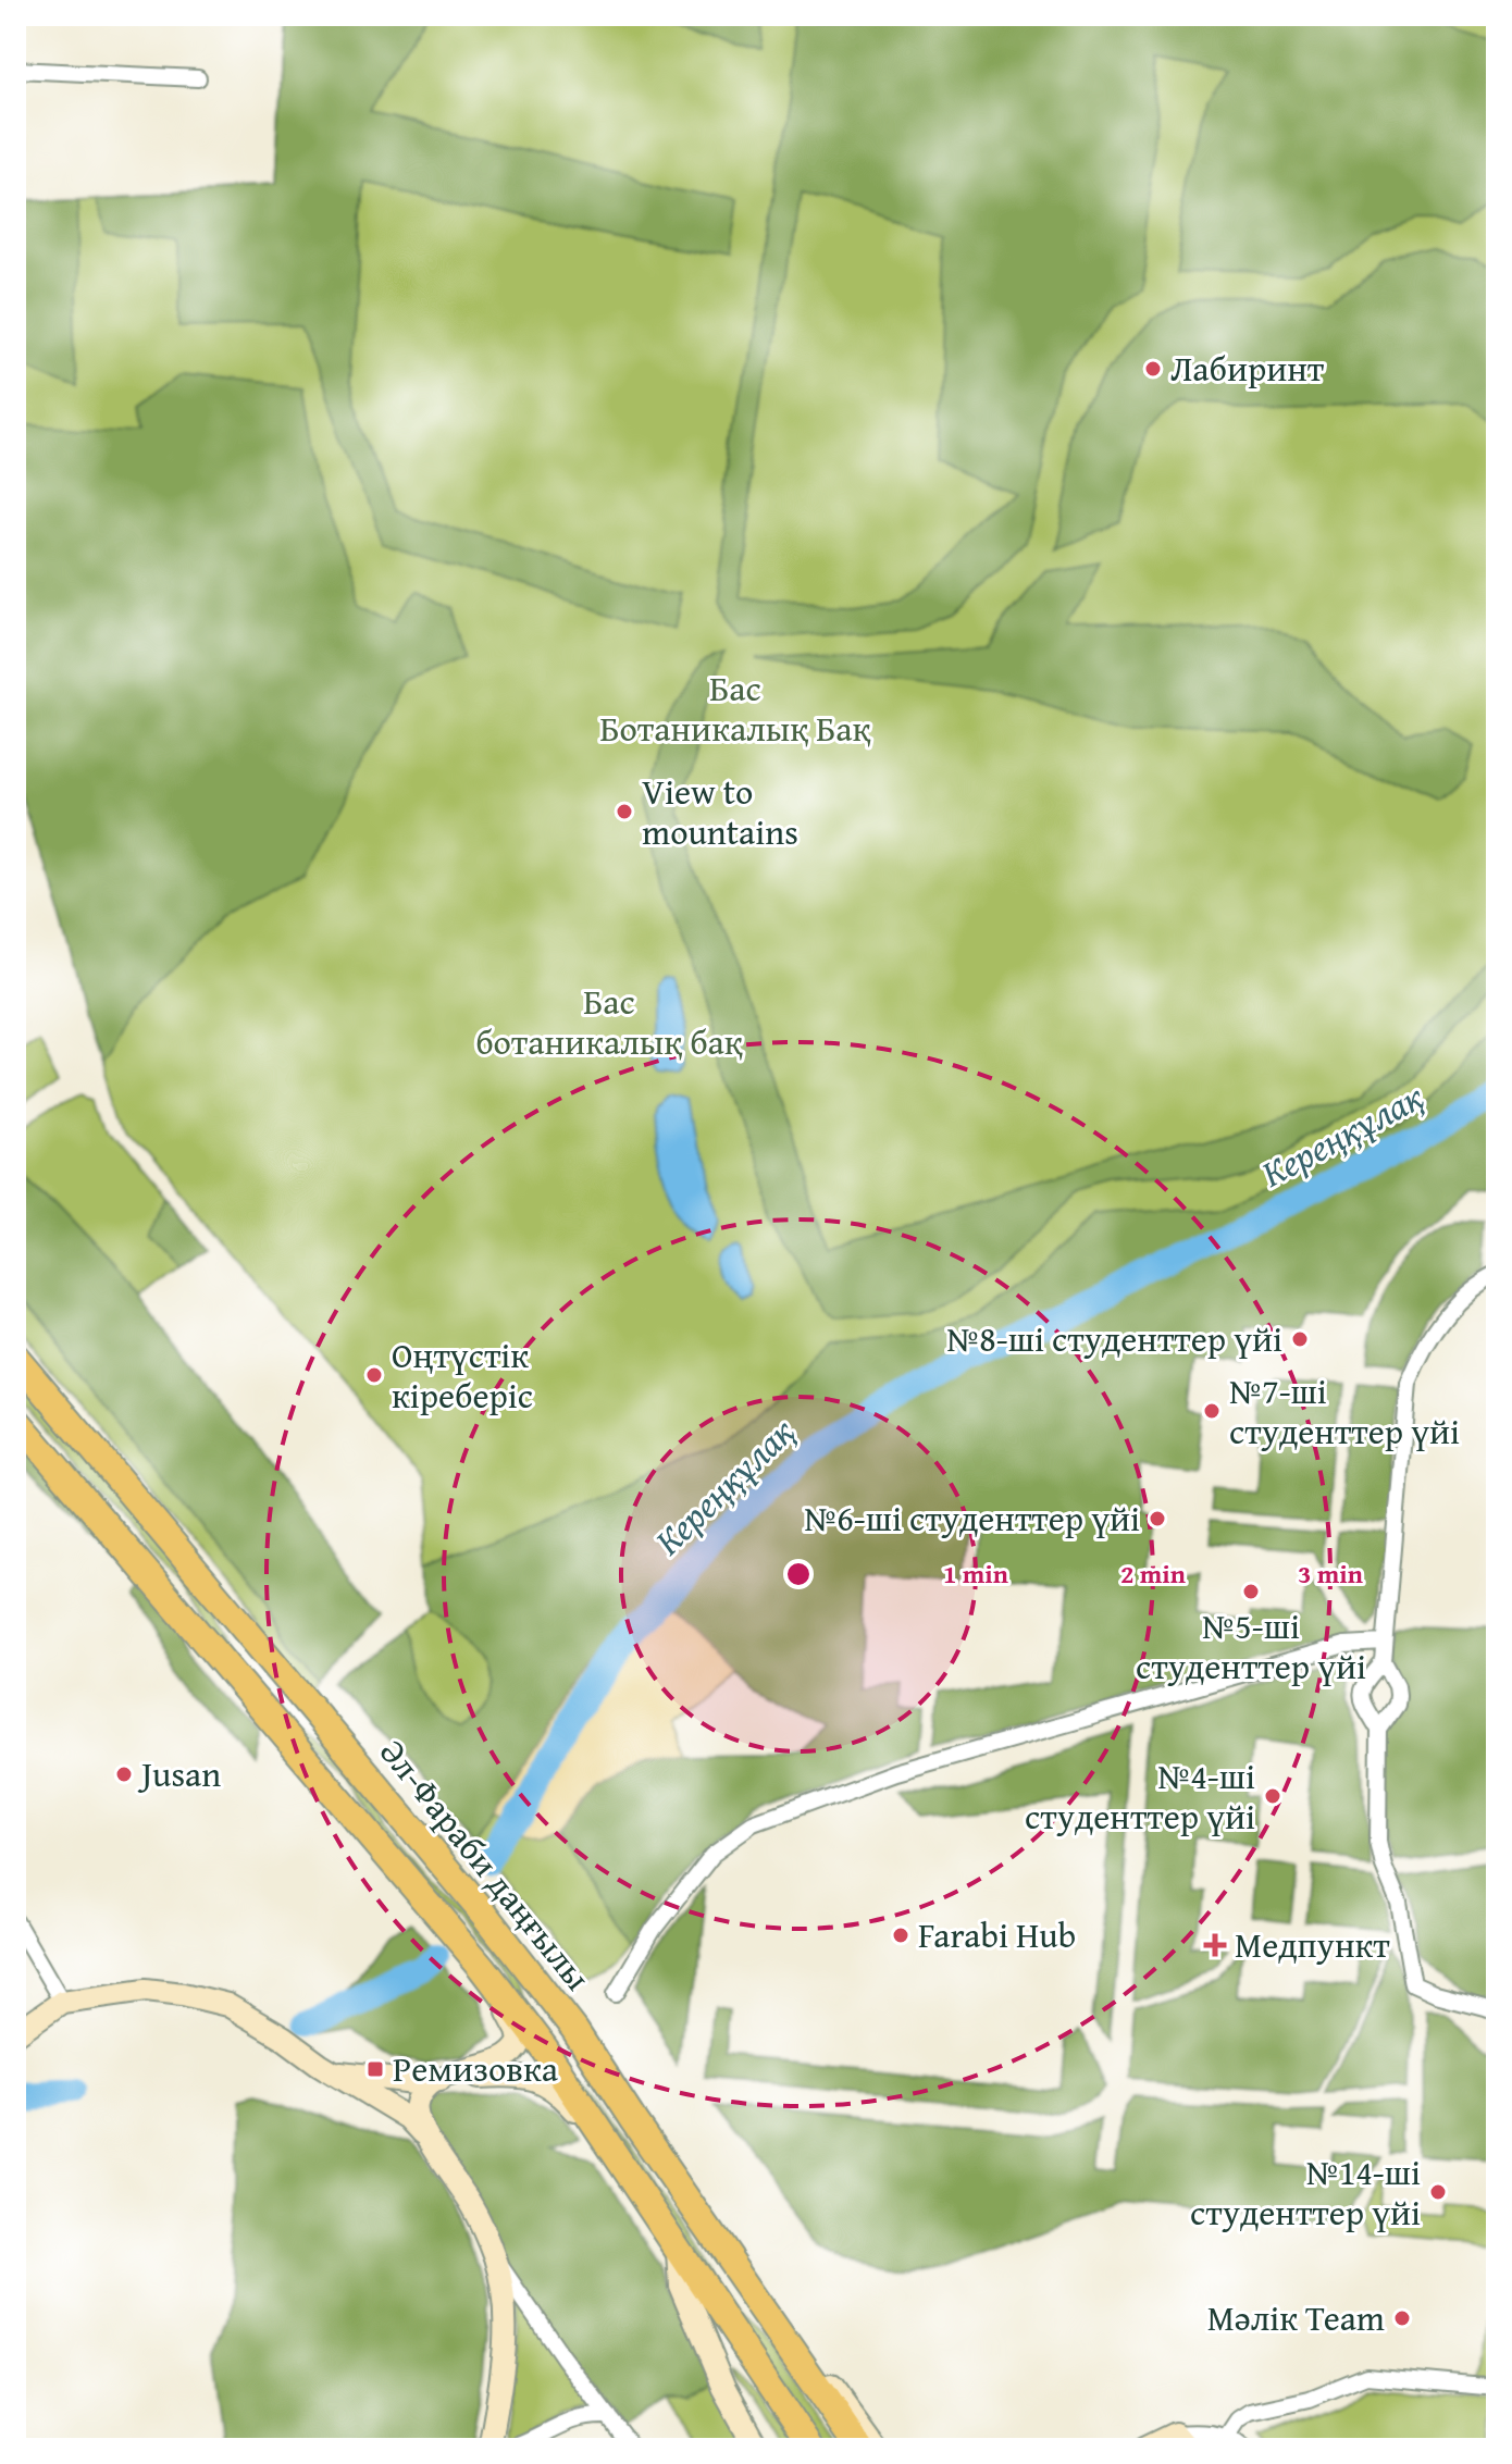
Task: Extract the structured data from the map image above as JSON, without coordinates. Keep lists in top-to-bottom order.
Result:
{
  "streets": {
    "main road": ["Әл-Фараби даңғылы"]
  },
  "water": ["Кереңқұлақ"],
  "parks": ["Бас Ботаникалық Бақ", "Бас ботаникалық бақ"],
  "places": {
    "other": [
      "Лабиринт",
      "View to mountains",
      "№8-ші студенттер үйі",
      "Оңтүстік кіреберіс",
      "№7-ші студенттер үйі",
      "№6-ші студенттер үйі",
      "№5-ші студенттер үйі",
      "Jusan",
      "№4-ші студенттер үйі",
      "Farabi Hub",
      "№14-ші студенттер үйі",
      "Мәлік Team"
    ],
    "health": ["Медпункт"],
    "transit": ["Ремизовка"]
  },
  "rings": ["1 min", "2 min", "3 min"]
}
